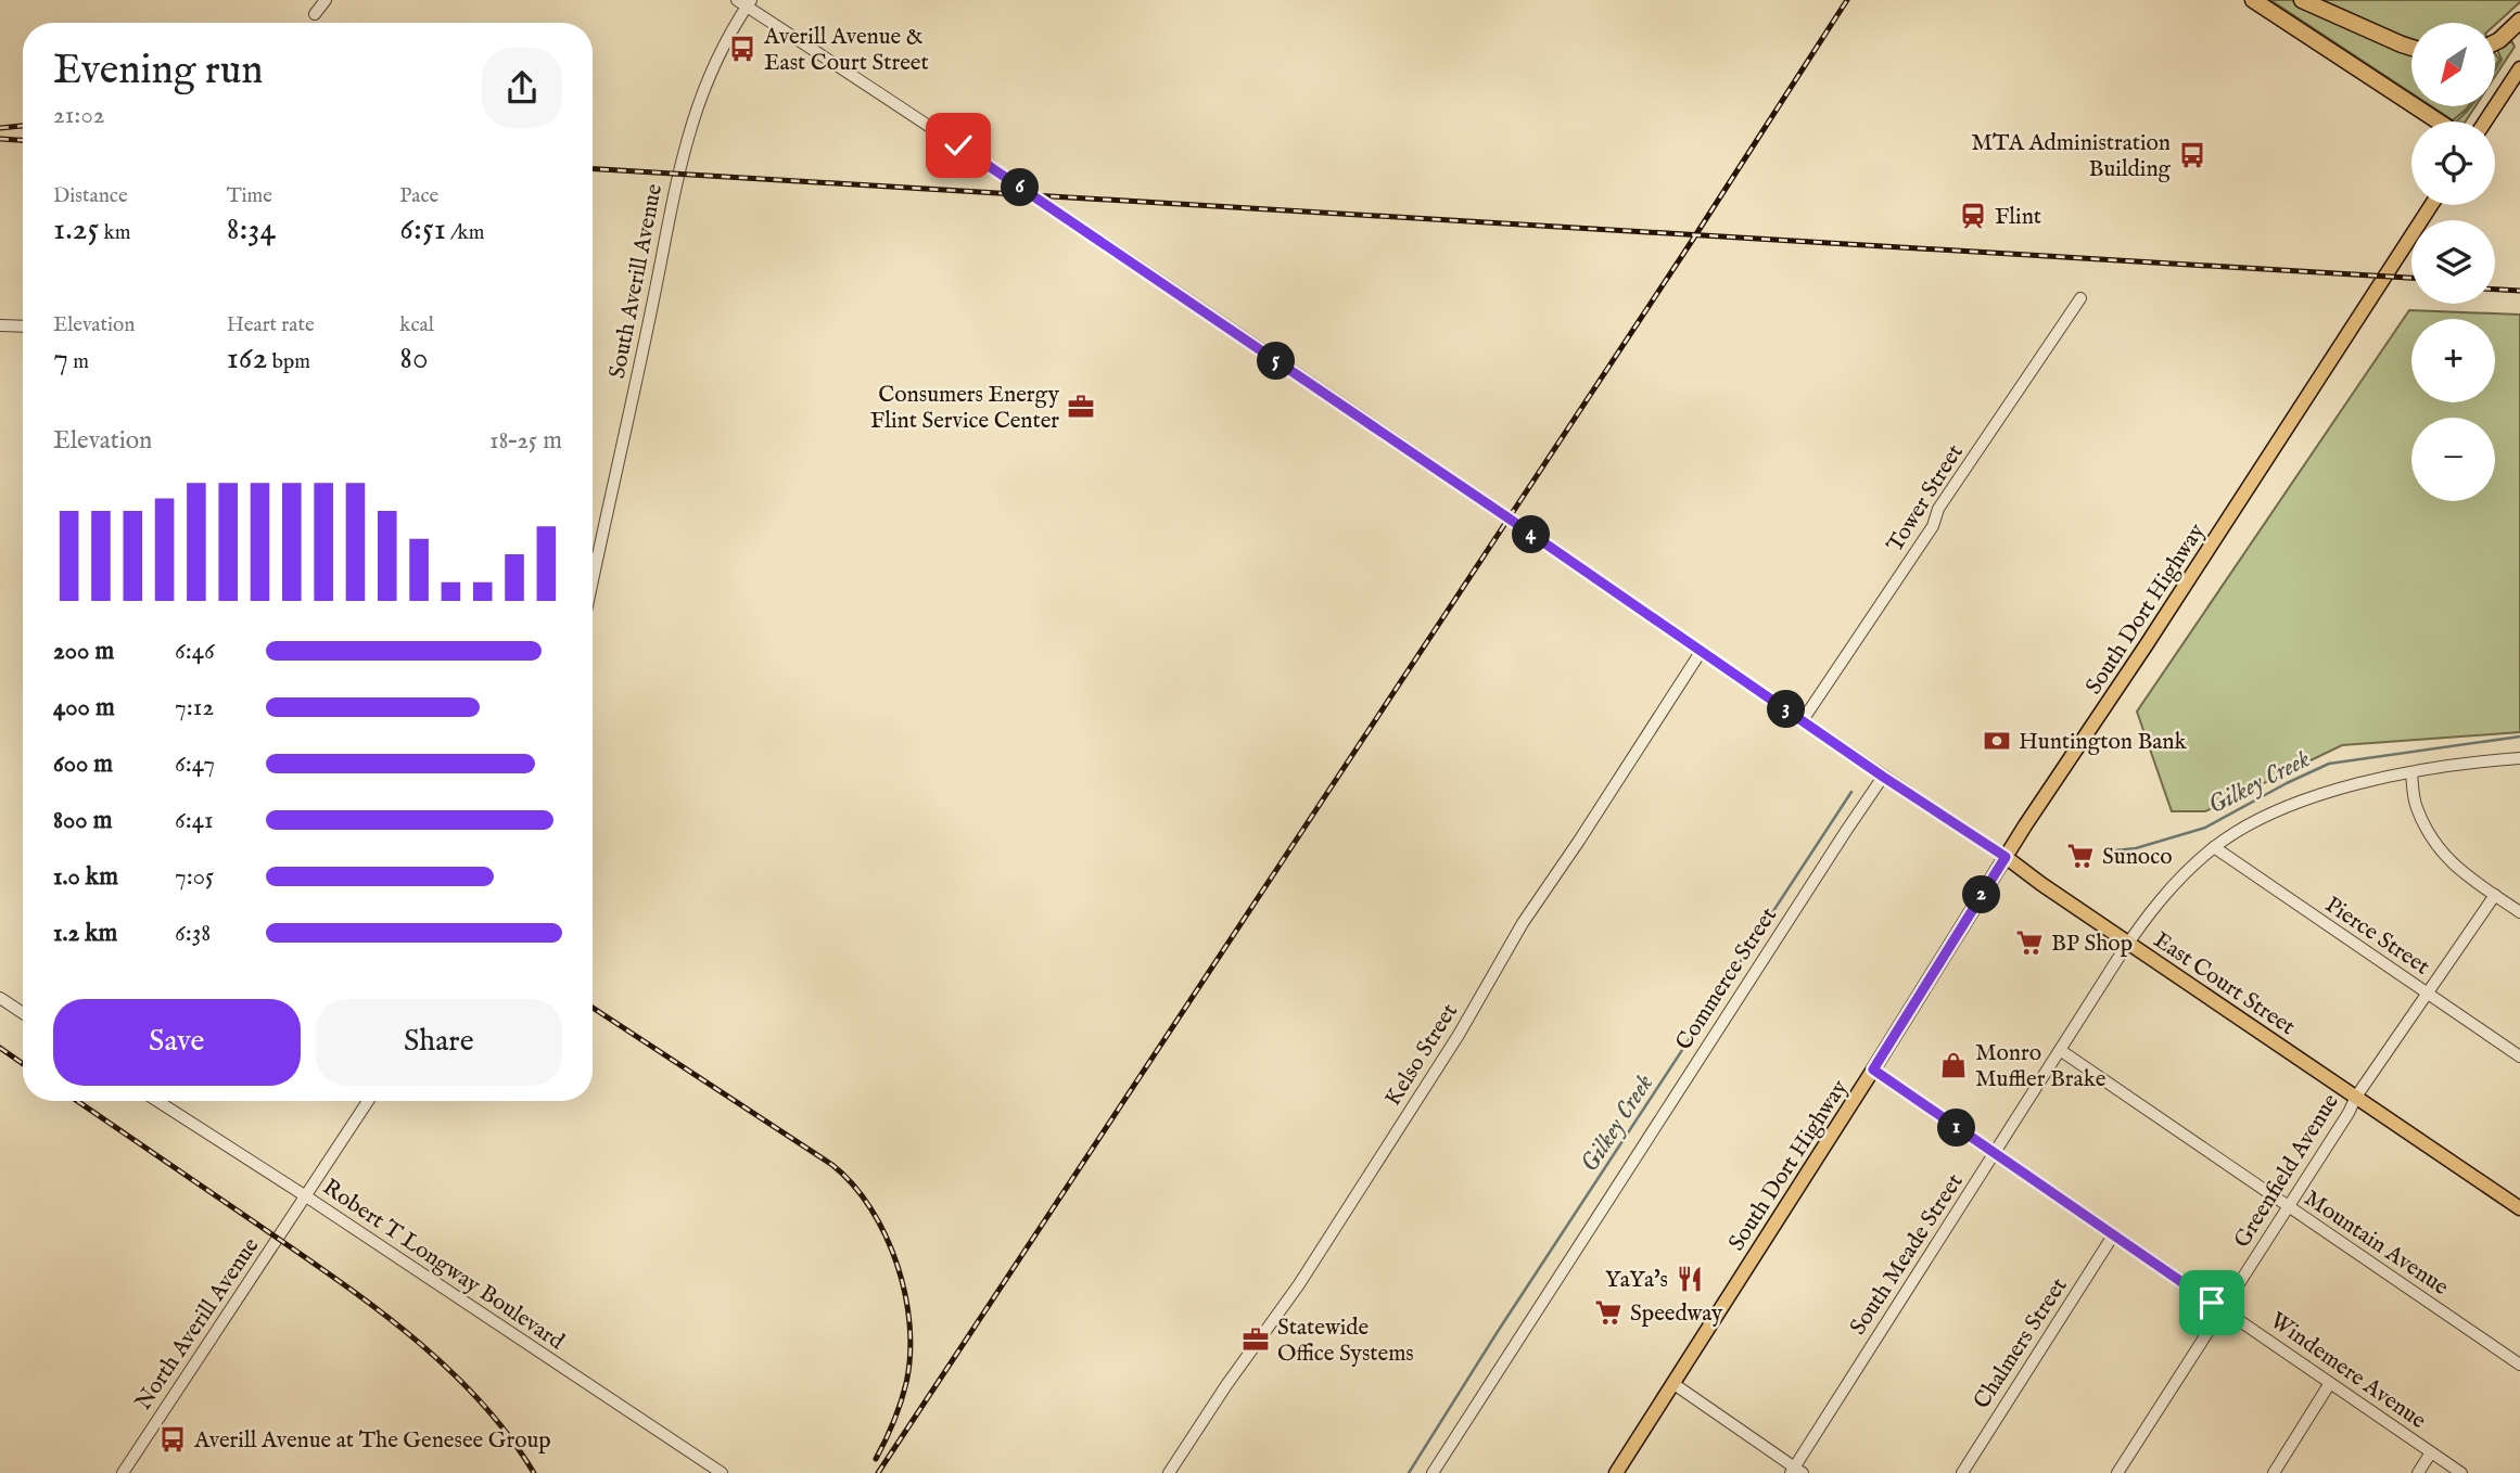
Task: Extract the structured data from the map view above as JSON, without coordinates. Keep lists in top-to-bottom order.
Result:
{
  "streets": {
    "main road": ["South Dort Highway", "East Court Street"],
    "street": [
      "South Averill Avenue",
      "Tower Street",
      "Pierce Street",
      "Commerce Street",
      "Kelso Street",
      "Greenfield Avenue",
      "Mountain Avenue",
      "South Meade Street",
      "Robert T Longway Boulevard",
      "North Averill Avenue",
      "Chalmers Street",
      "Windemere Avenue"
    ]
  },
  "crossings": [
    ["South Averill Avenue", "East Court Street"],
    ["Tower Street", "East Court Street"],
    ["South Dort Highway", "East Court Street"],
    ["South Dort Highway", "Windemere Avenue"],
    ["Pierce Street", "Greenfield Avenue"],
    ["Pierce Street", "South Meade Street"],
    ["Commerce Street", "East Court Street"],
    ["East Court Street", "Kelso Street"],
    ["East Court Street", "Greenfield Avenue"],
    ["East Court Street", "South Meade Street"],
    ["Greenfield Avenue", "Mountain Avenue"],
    ["Greenfield Avenue", "Windemere Avenue"],
    ["Mountain Avenue", "South Meade Street"],
    ["South Meade Street", "Windemere Avenue"],
    ["Robert T Longway Boulevard", "North Averill Avenue"],
    ["Chalmers Street", "Windemere Avenue"]
  ],
  "water": ["Gilkey Creek"],
  "places": {
    "bus stop": ["Averill Avenue & East Court Street", "MTA Administration Building", "Averill Avenue at The Genesee Group"],
    "station": ["Flint"],
    "office": ["Consumers Energy Flint Service Center", "Statewide Office Systems"],
    "bank": ["Huntington Bank"],
    "supermarket": ["Sunoco", "BP Shop", "Speedway"],
    "shop": ["Monro Muffler Brake"],
    "restaurant": ["YaYa's"]
  },
  "north": "bottom left",
  "page": {
    "map_buttons": ["+", "−"],
    "heading": ["Evening run", "21:02"],
    "stats": [
      ["Distance", "1.25 km"],
      ["Time", "8:34"],
      ["Pace", "6:51 /km"],
      ["Elevation", "7 m"],
      ["Heart rate", "162 bpm"],
      ["kcal", "80"]
    ],
    "pins": [
      "6",
      "5",
      "4",
      "3",
      "2",
      "1"
    ],
    "chart": ["Elevation", "18–25 m"],
    "list": [
      {
        "name": "200 m",
        "note": "6:46"
      },
      {
        "name": "400 m",
        "note": "7:12"
      },
      {
        "name": "600 m",
        "note": "6:47"
      },
      {
        "name": "800 m",
        "note": "6:41"
      },
      {
        "name": "1.0 km",
        "note": "7:05"
      },
      {
        "name": "1.2 km",
        "note": "6:38"
      }
    ],
    "buttons": ["Save", "Share"]
  }
}
